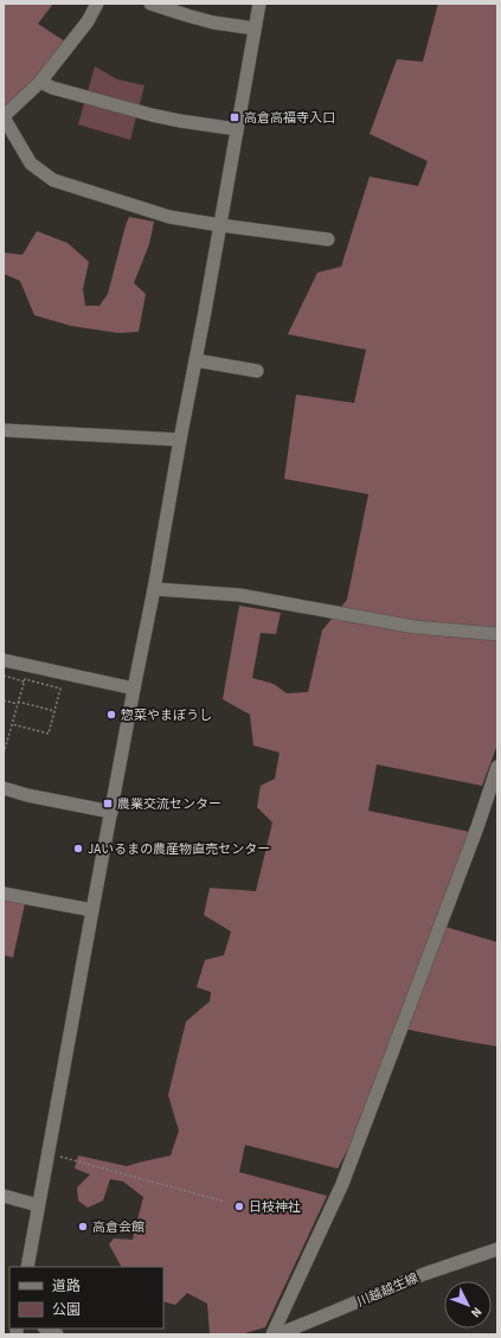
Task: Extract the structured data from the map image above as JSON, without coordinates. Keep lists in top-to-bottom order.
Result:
{
  "streets": {
    "street": ["川越越生線"]
  },
  "places": {
    "transit": ["高倉高福寺入口", "農業交流センター"],
    "other": [
      "惣菜やまぼうし",
      "JAいるまの農産物直売センター",
      "日枝神社",
      "高倉会館"
    ]
  },
  "legend": ["道路", "公園"],
  "north": "bottom right"
}
